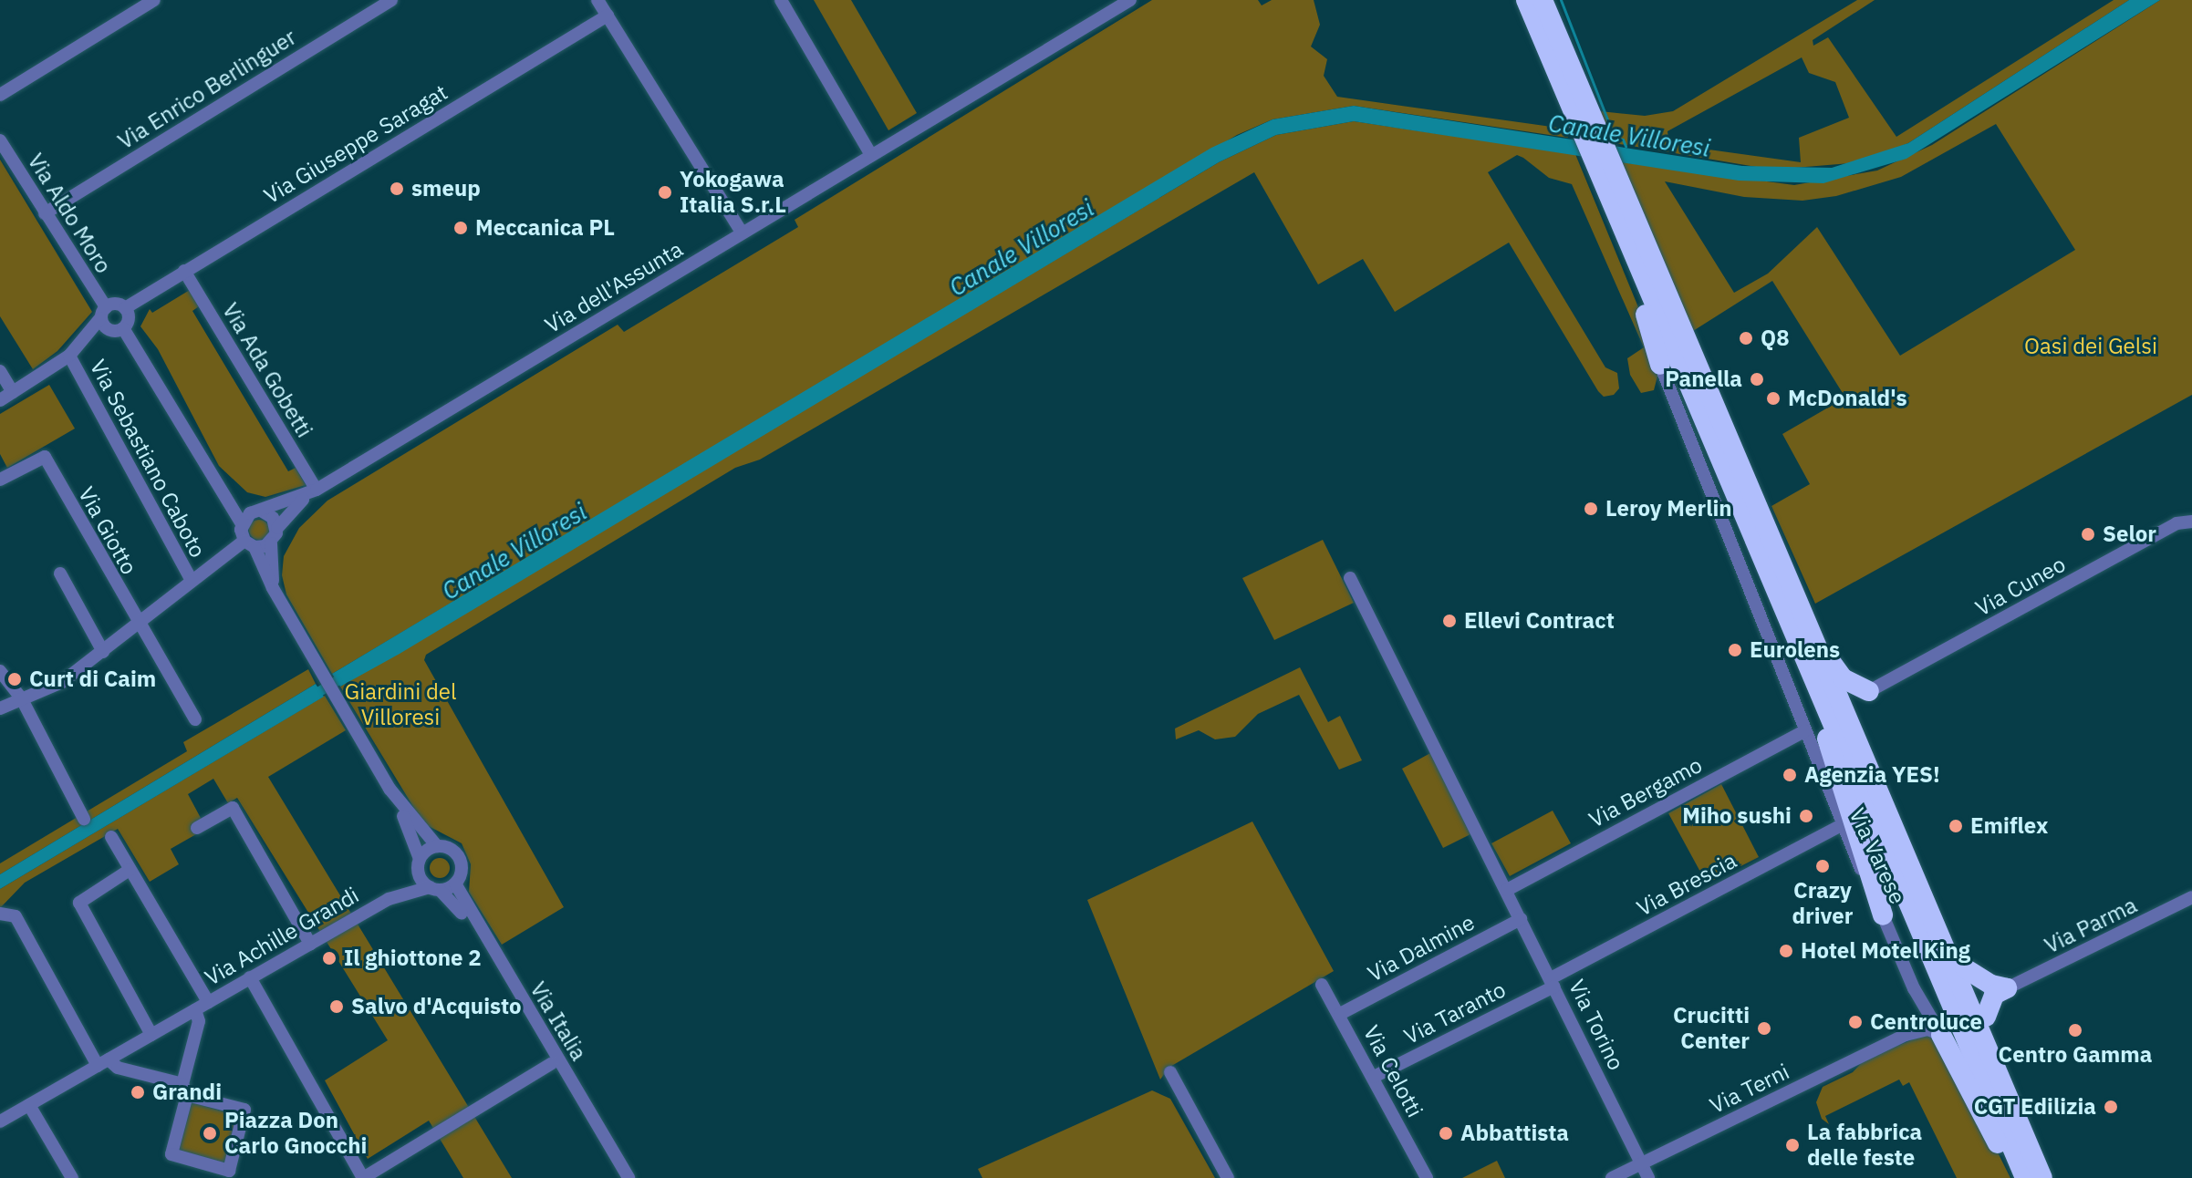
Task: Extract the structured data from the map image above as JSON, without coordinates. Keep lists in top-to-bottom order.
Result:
{
  "streets": {
    "street": [
      "Via Enrico Berlinguer",
      "Via Giuseppe Saragat",
      "Via Aldo Moro",
      "Via dell'Assunta",
      "Via Ada Gobetti",
      "Via Sebastiano Caboto",
      "Via Giotto",
      "Via Cuneo",
      "Via Bergamo",
      "Via Varese",
      "Via Brescia",
      "Via Parma",
      "Via Achille Grandi",
      "Via Dalmine",
      "Via Taranto",
      "Via Italia",
      "Via Torino",
      "Via Celotti",
      "Via Terni"
    ]
  },
  "crossings": [
    ["Via Enrico Berlinguer", "Via Aldo Moro"],
    ["Via Giuseppe Saragat", "Via Ada Gobetti"],
    ["Via dell'Assunta", "Via Ada Gobetti"],
    ["Via Bergamo", "Via Varese"],
    ["Via Bergamo", "Via Torino"],
    ["Via Varese", "Via Brescia"],
    ["Via Brescia", "Via Taranto"],
    ["Via Brescia", "Via Torino"],
    ["Via Achille Grandi", "Via Italia"],
    ["Via Dalmine", "Via Torino"],
    ["Via Dalmine", "Via Celotti"],
    ["Via Taranto", "Via Torino"],
    ["Via Taranto", "Via Celotti"],
    ["Via Torino", "Via Terni"]
  ],
  "water": ["Canale Villoresi"],
  "parks": ["Oasi dei Gelsi", "Giardini del Villoresi"],
  "places": [
    "smeup",
    "Yokogawa Italia S.r.L",
    "Meccanica PL",
    "Q8",
    "Panella",
    "McDonald's",
    "Leroy Merlin",
    "Selor",
    "Ellevi Contract",
    "Eurolens",
    "Curt di Caim",
    "Agenzia YES!",
    "Miho sushi",
    "Emiflex",
    "Crazy driver",
    "Hotel Motel King",
    "Il ghiottone 2",
    "Salvo d'Acquisto",
    "Centroluce",
    "Crucitti Center",
    "Centro Gamma",
    "Grandi",
    "CGT Edilizia",
    "Piazza Don Carlo Gnocchi",
    "Abbattista",
    "La fabbrica delle feste"
  ]
}
